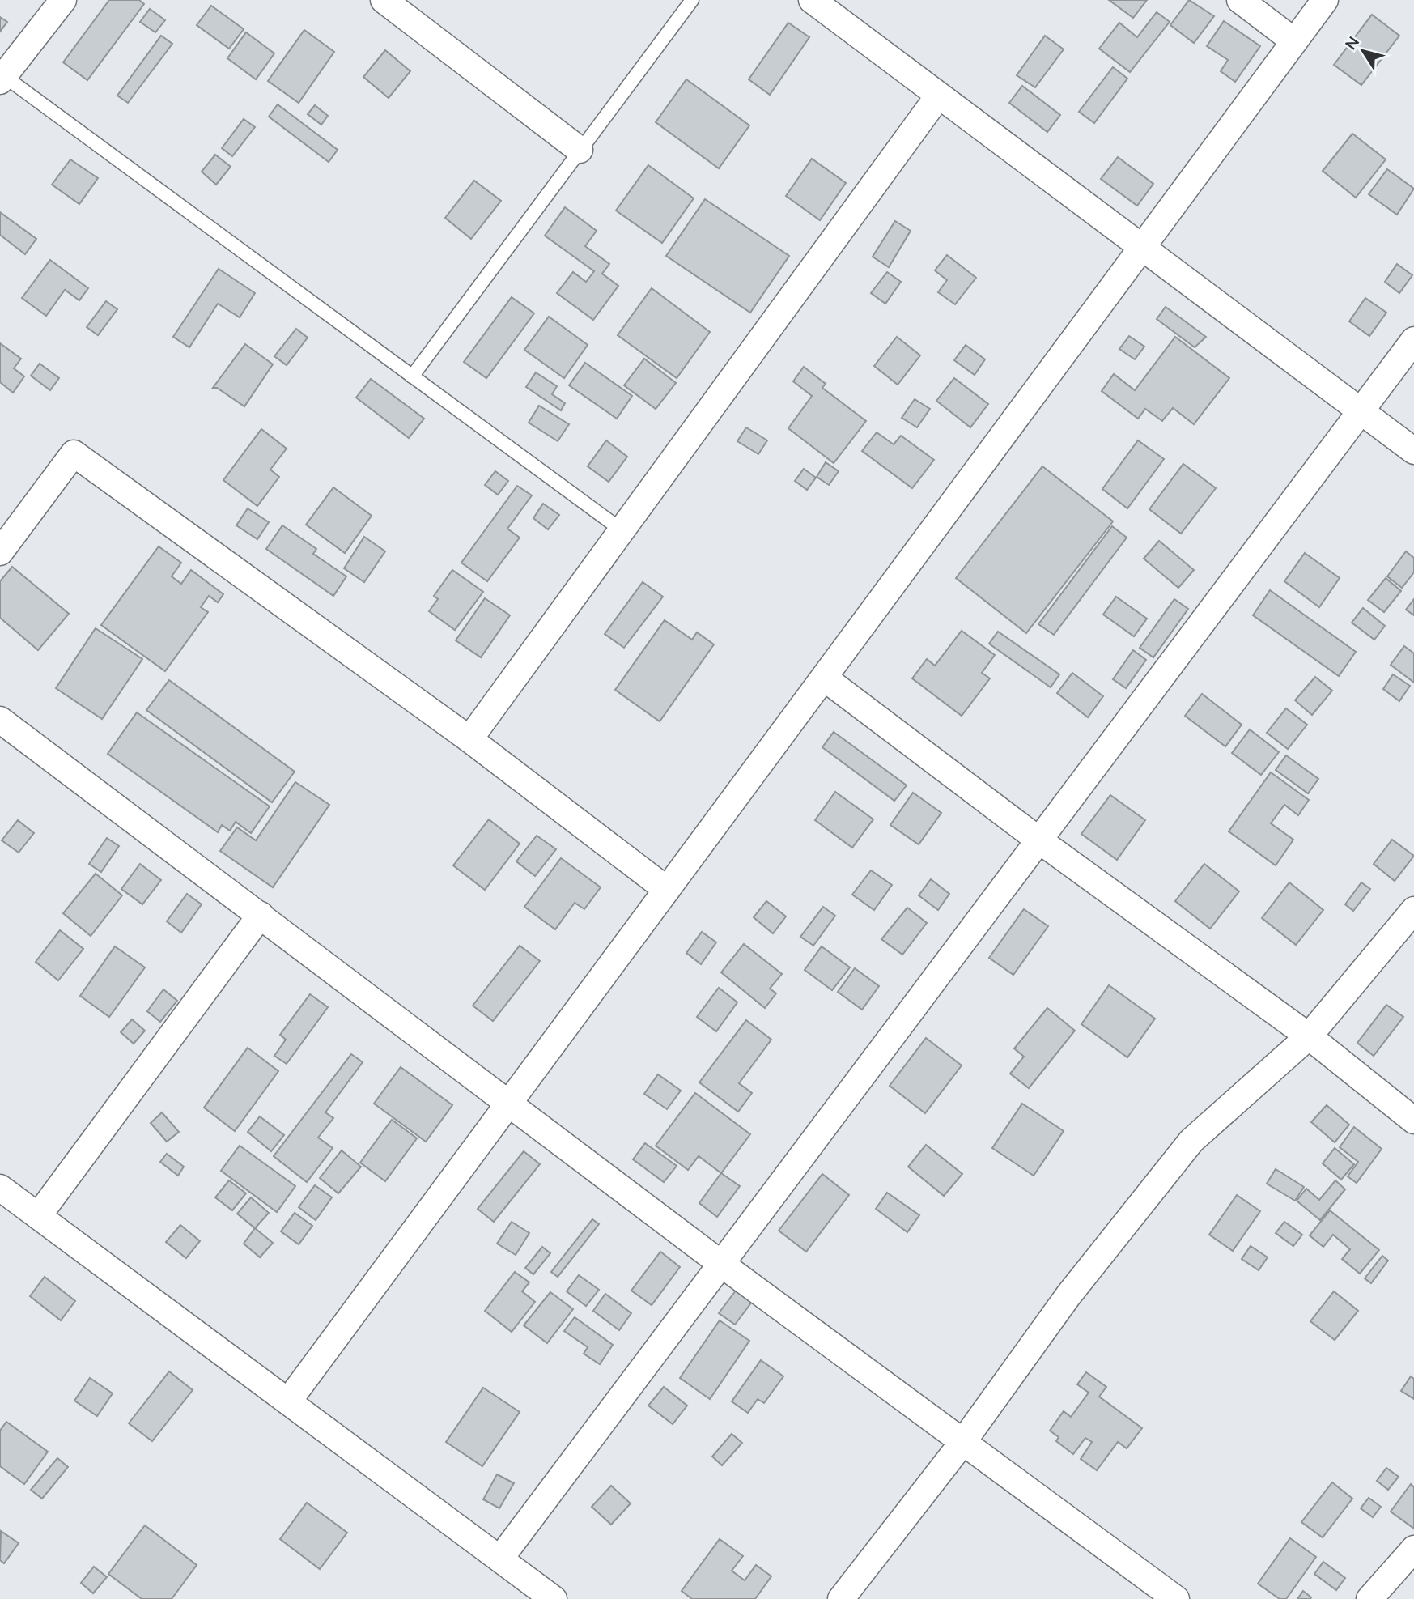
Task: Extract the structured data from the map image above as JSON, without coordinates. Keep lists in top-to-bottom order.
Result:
{
  "north": "top left"
}
